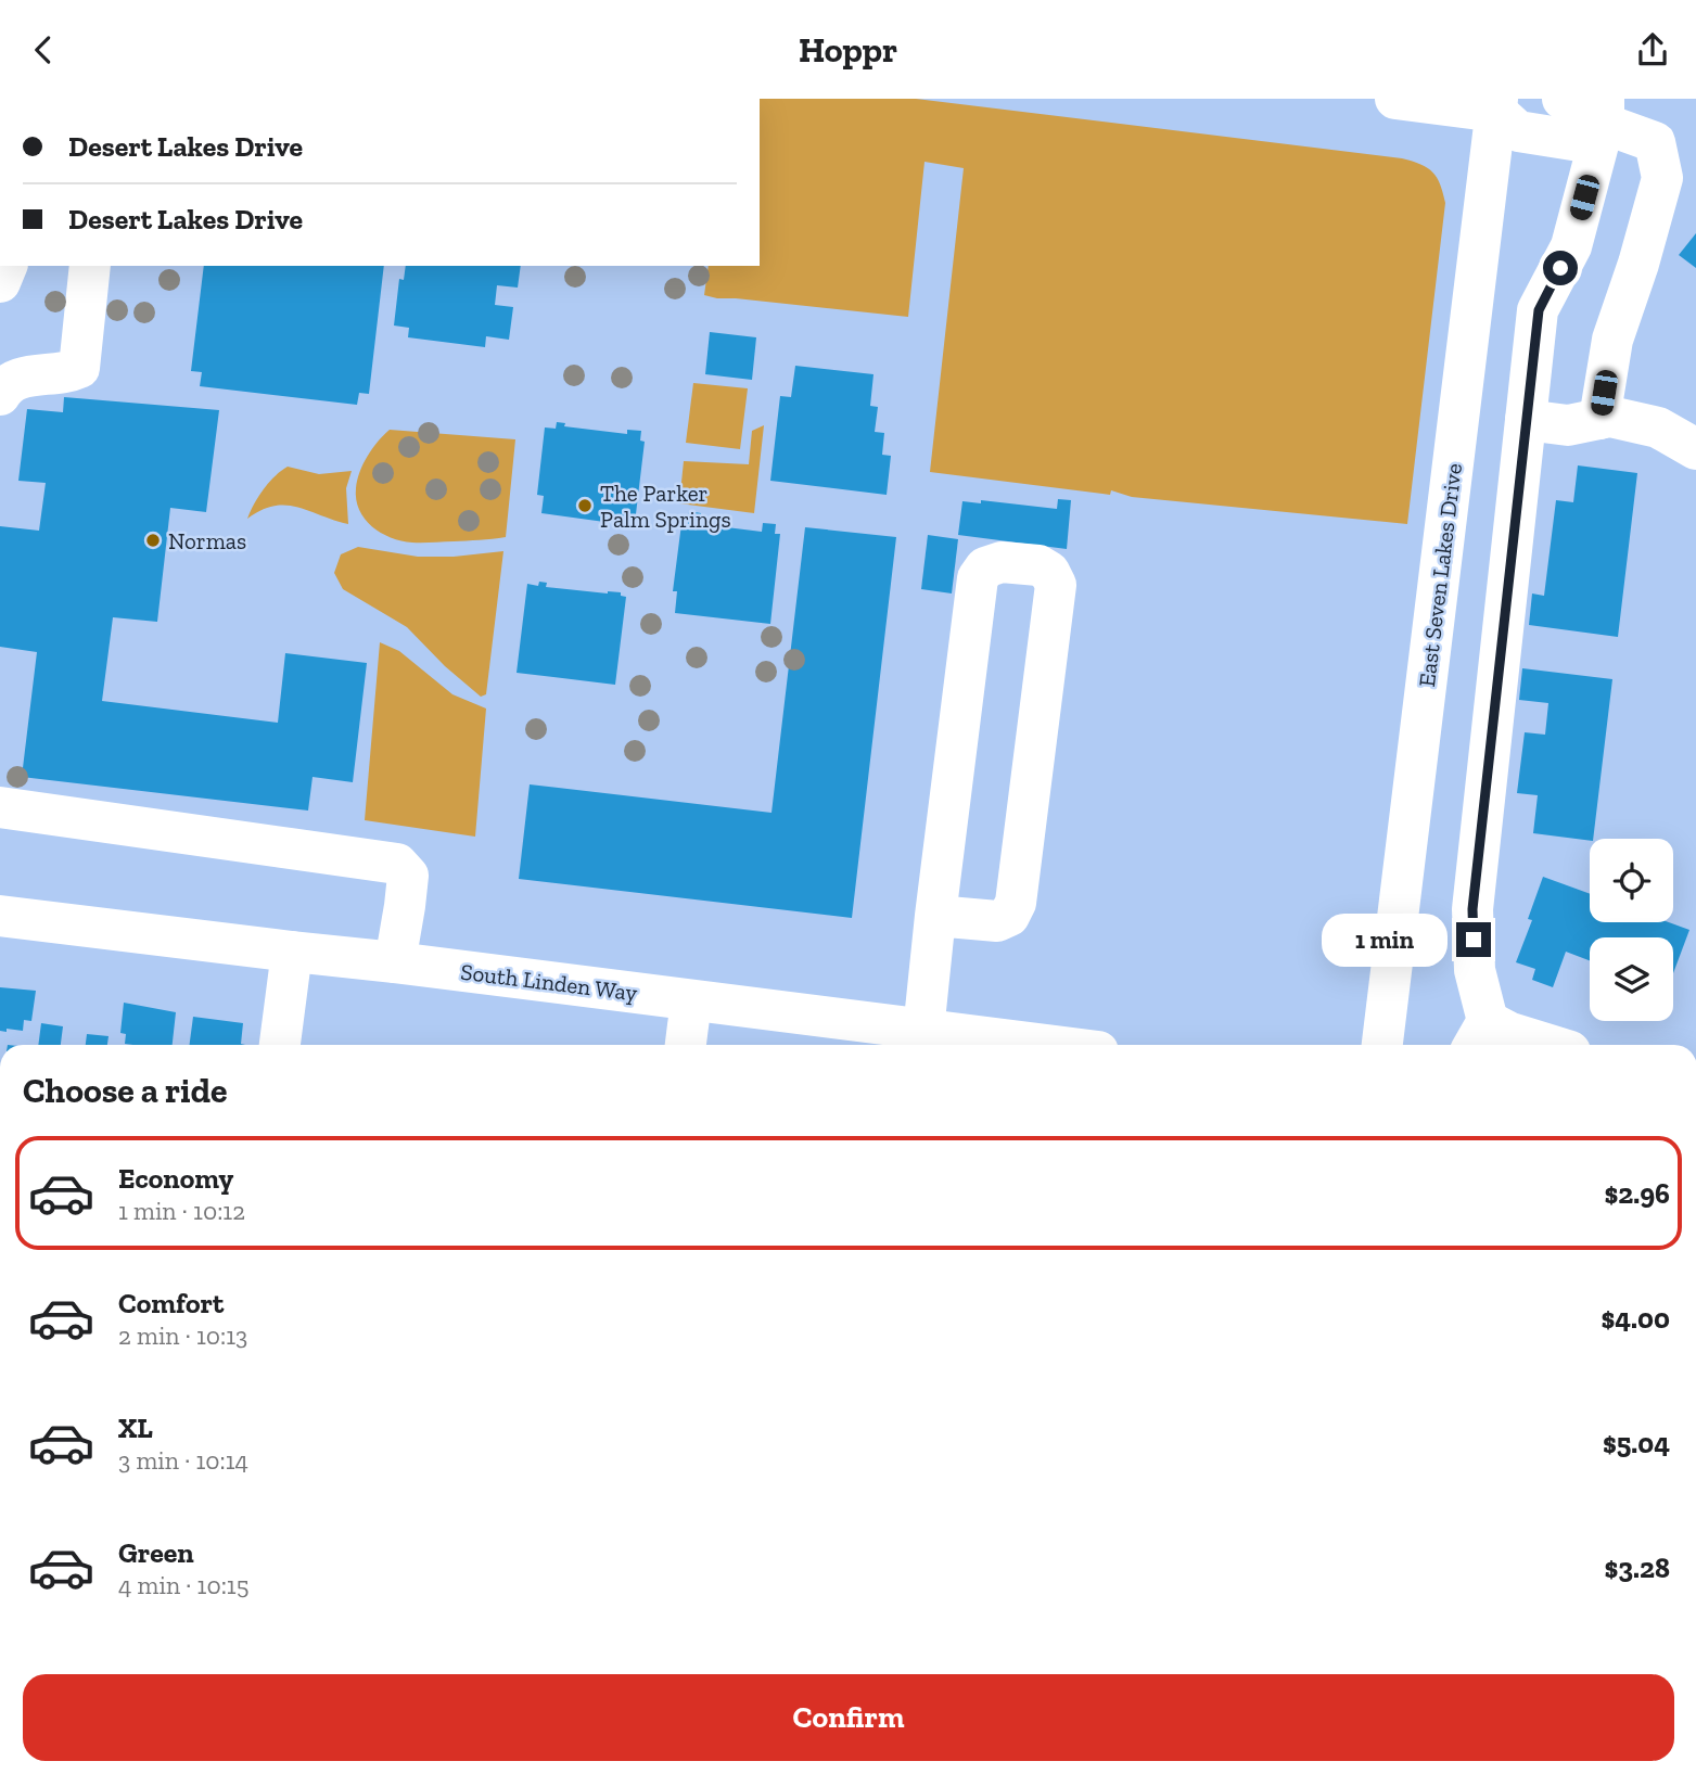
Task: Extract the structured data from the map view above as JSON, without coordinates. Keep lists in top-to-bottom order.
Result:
{
  "streets": {
    "street": ["East Seven Lakes Drive", "South Linden Way"]
  },
  "places": ["The Parker Palm Springs", "Normas"],
  "page": {
    "header": "Hoppr",
    "banner": ["Desert Lakes Drive", "Desert Lakes Drive"],
    "bubble": "1 min",
    "heading": "Choose a ride",
    "list": [
      {
        "name": "Economy",
        "note": "1 min · 10:12",
        "value": "$2.96"
      },
      {
        "name": "Comfort",
        "note": "2 min · 10:13",
        "value": "$4.00"
      },
      {
        "name": "XL",
        "note": "3 min · 10:14",
        "value": "$5.04"
      },
      {
        "name": "Green",
        "note": "4 min · 10:15",
        "value": "$3.28"
      }
    ],
    "buttons": "Confirm"
  }
}
